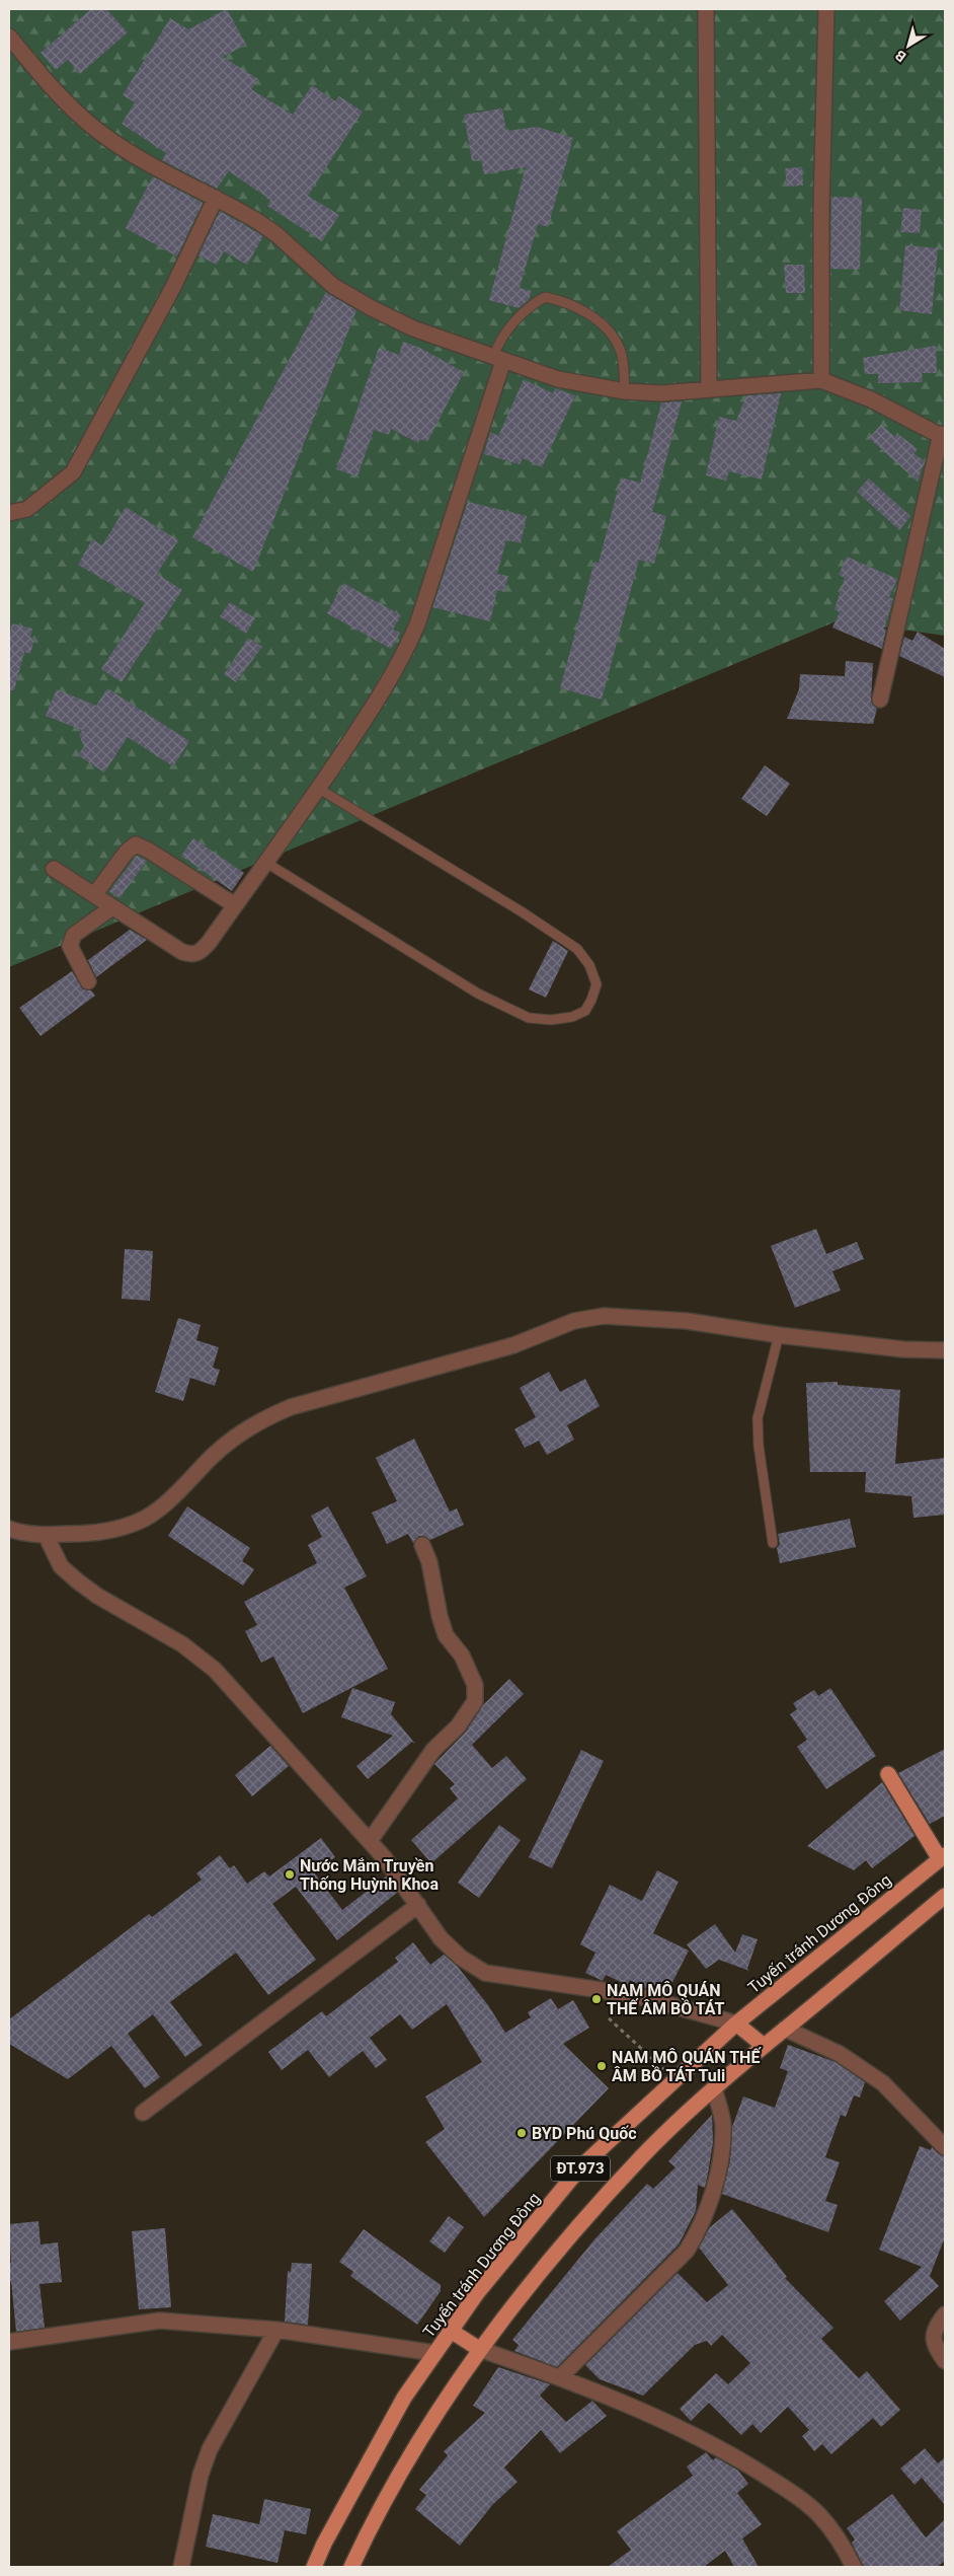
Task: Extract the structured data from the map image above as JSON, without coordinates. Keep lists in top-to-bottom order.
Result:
{
  "streets": {
    "main road": ["Tuyến tránh Dương Đông", "ĐT.973"]
  },
  "places": [
    "Nước Mắm Truyền Thống Huỳnh Khoa",
    "NAM MÔ QUÁN THẾ ÂM BỒ TÁT",
    "NAM MÔ QUÁN THẾ ÂM BỒ TÁT Tuli",
    "BYD Phú Quốc"
  ],
  "north": "bottom left"
}
